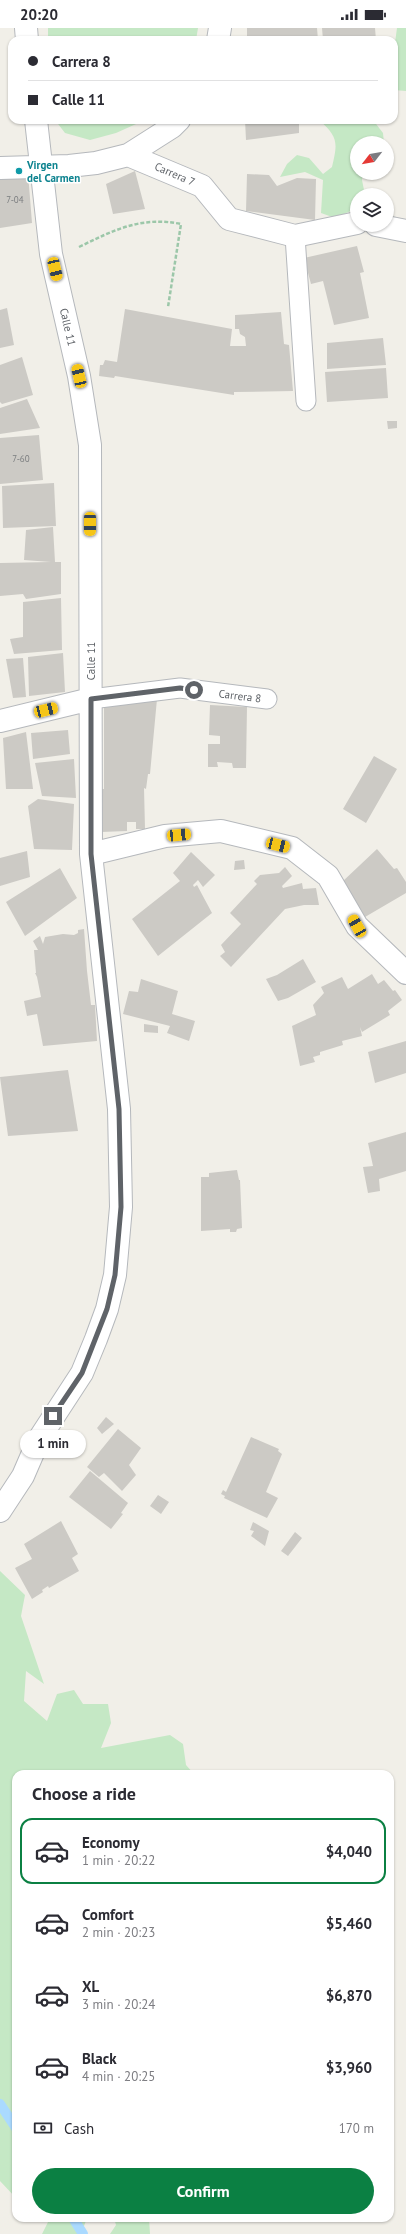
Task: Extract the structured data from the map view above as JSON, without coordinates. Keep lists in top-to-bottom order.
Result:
{
  "streets": {
    "street": ["Carrera 7", "Calle 11", "Carrera 8"]
  },
  "crossings": [
    ["Calle 11", "Carrera 8"]
  ],
  "places": ["Virgen del Carmen"],
  "house_numbers": ["7-04", "7-60"],
  "north": "bottom left",
  "page": {
    "status": "20:20",
    "banner": ["Carrera 8", "Calle 11"],
    "bubble": "1 min",
    "heading": "Choose a ride",
    "list": [
      {
        "name": "Economy",
        "note": "1 min · 20:22",
        "value": "$4,040"
      },
      {
        "name": "Comfort",
        "note": "2 min · 20:23",
        "value": "$5,460"
      },
      {
        "name": "XL",
        "note": "3 min · 20:24",
        "value": "$6,870"
      },
      {
        "name": "Black",
        "note": "4 min · 20:25",
        "value": "$3,960"
      }
    ],
    "pay": ["Cash", "170 m"],
    "buttons": "Confirm"
  }
}
